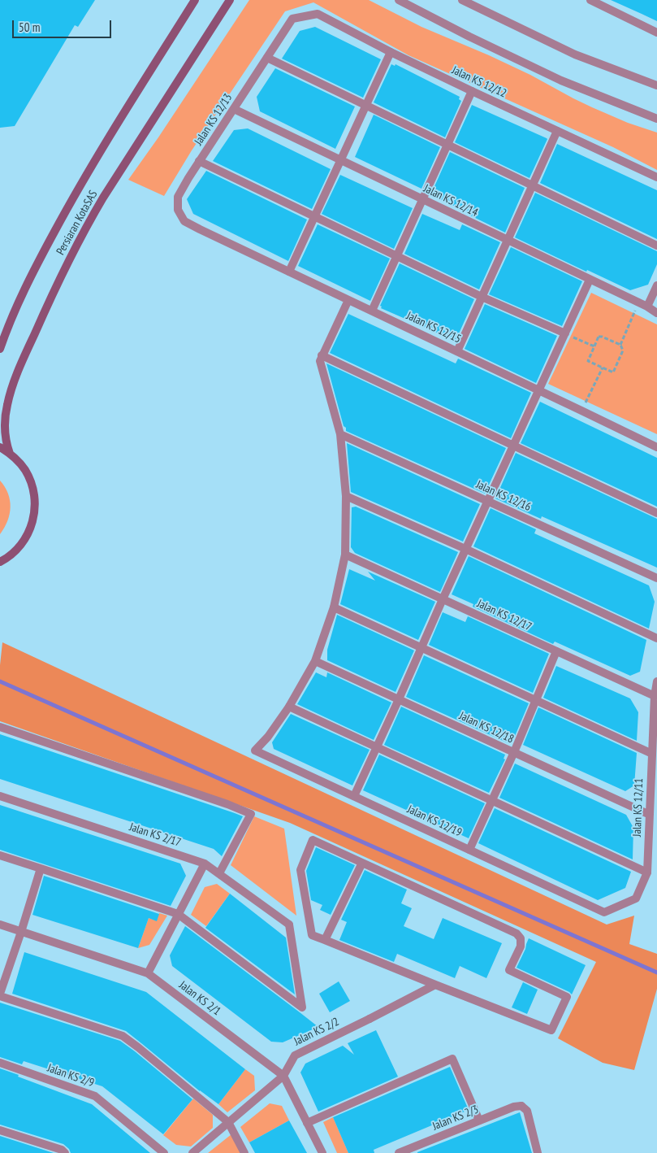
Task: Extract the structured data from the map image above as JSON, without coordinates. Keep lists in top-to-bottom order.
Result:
{
  "streets": {
    "main road": ["Persiaran KotaSAS"],
    "street": [
      "Jalan KS 12/12",
      "Jalan KS 12/13",
      "Jalan KS 12/14",
      "Jalan KS 12/15",
      "Jalan KS 12/16",
      "Jalan KS 12/17",
      "Jalan KS 12/18",
      "Jalan KS 12/11",
      "Jalan KS 12/19",
      "Jalan KS 2/17",
      "Jalan KS 2/1",
      "Jalan KS 2/2",
      "Jalan KS 2/9",
      "Jalan KS 2/3"
    ]
  },
  "crossings": [
    ["Jalan KS 12/12", "Jalan KS 12/13"],
    ["Jalan KS 12/13", "Jalan KS 12/14"],
    ["Jalan KS 12/13", "Jalan KS 12/15"],
    ["Jalan KS 12/17", "Jalan KS 12/11"],
    ["Jalan KS 12/18", "Jalan KS 12/11"],
    ["Jalan KS 12/11", "Jalan KS 12/19"],
    ["Jalan KS 2/1", "Jalan KS 2/2"]
  ],
  "scale_bar": "50 m"
}
